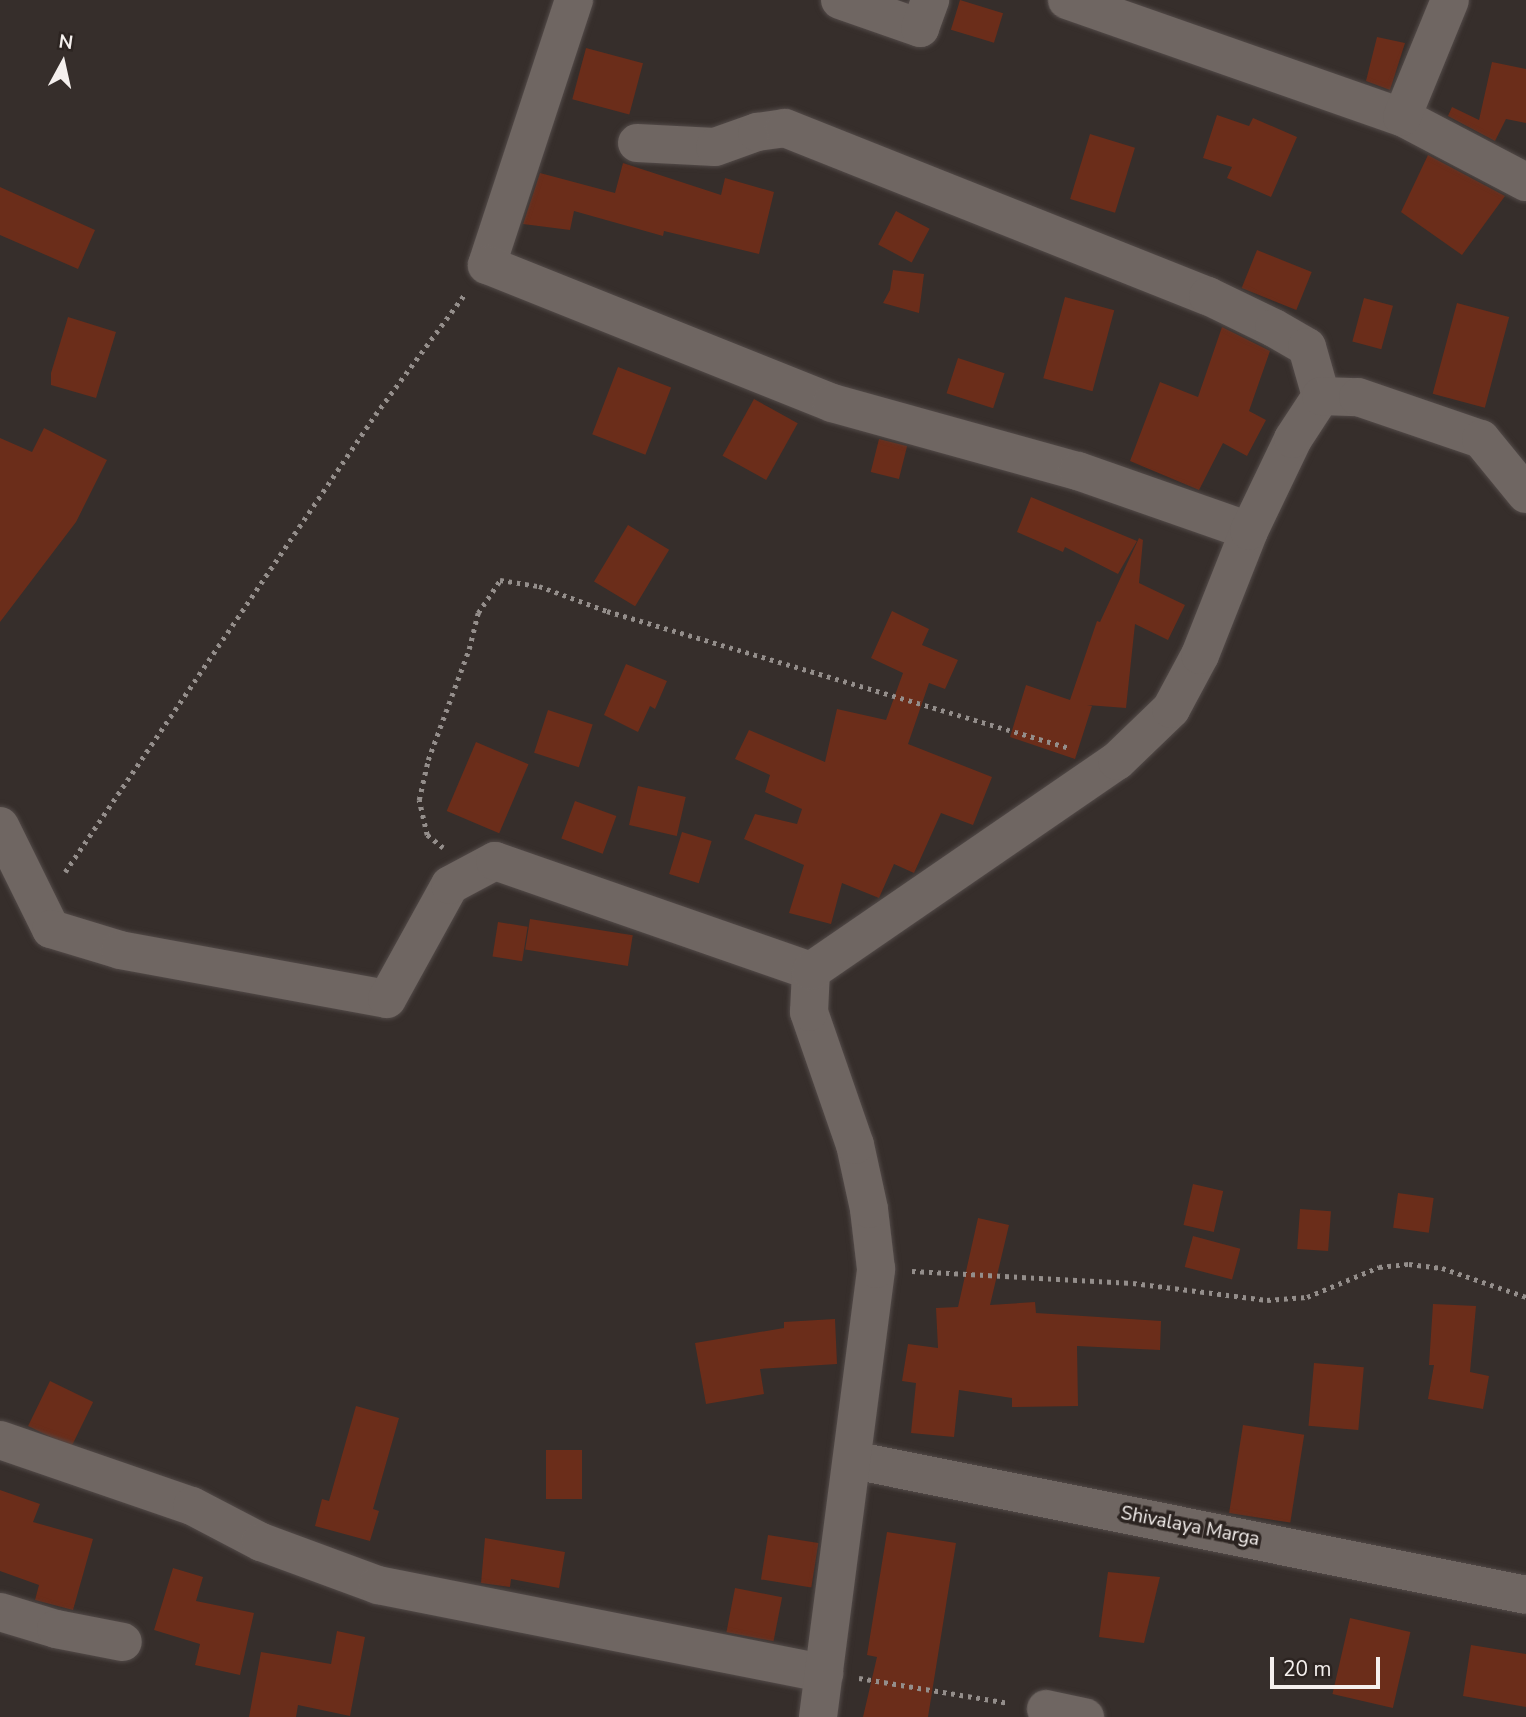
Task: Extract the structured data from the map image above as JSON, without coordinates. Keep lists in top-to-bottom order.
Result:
{
  "streets": {
    "street": ["Shivalaya Marga"]
  },
  "scale_bar": "20 m",
  "north": "top"
}
